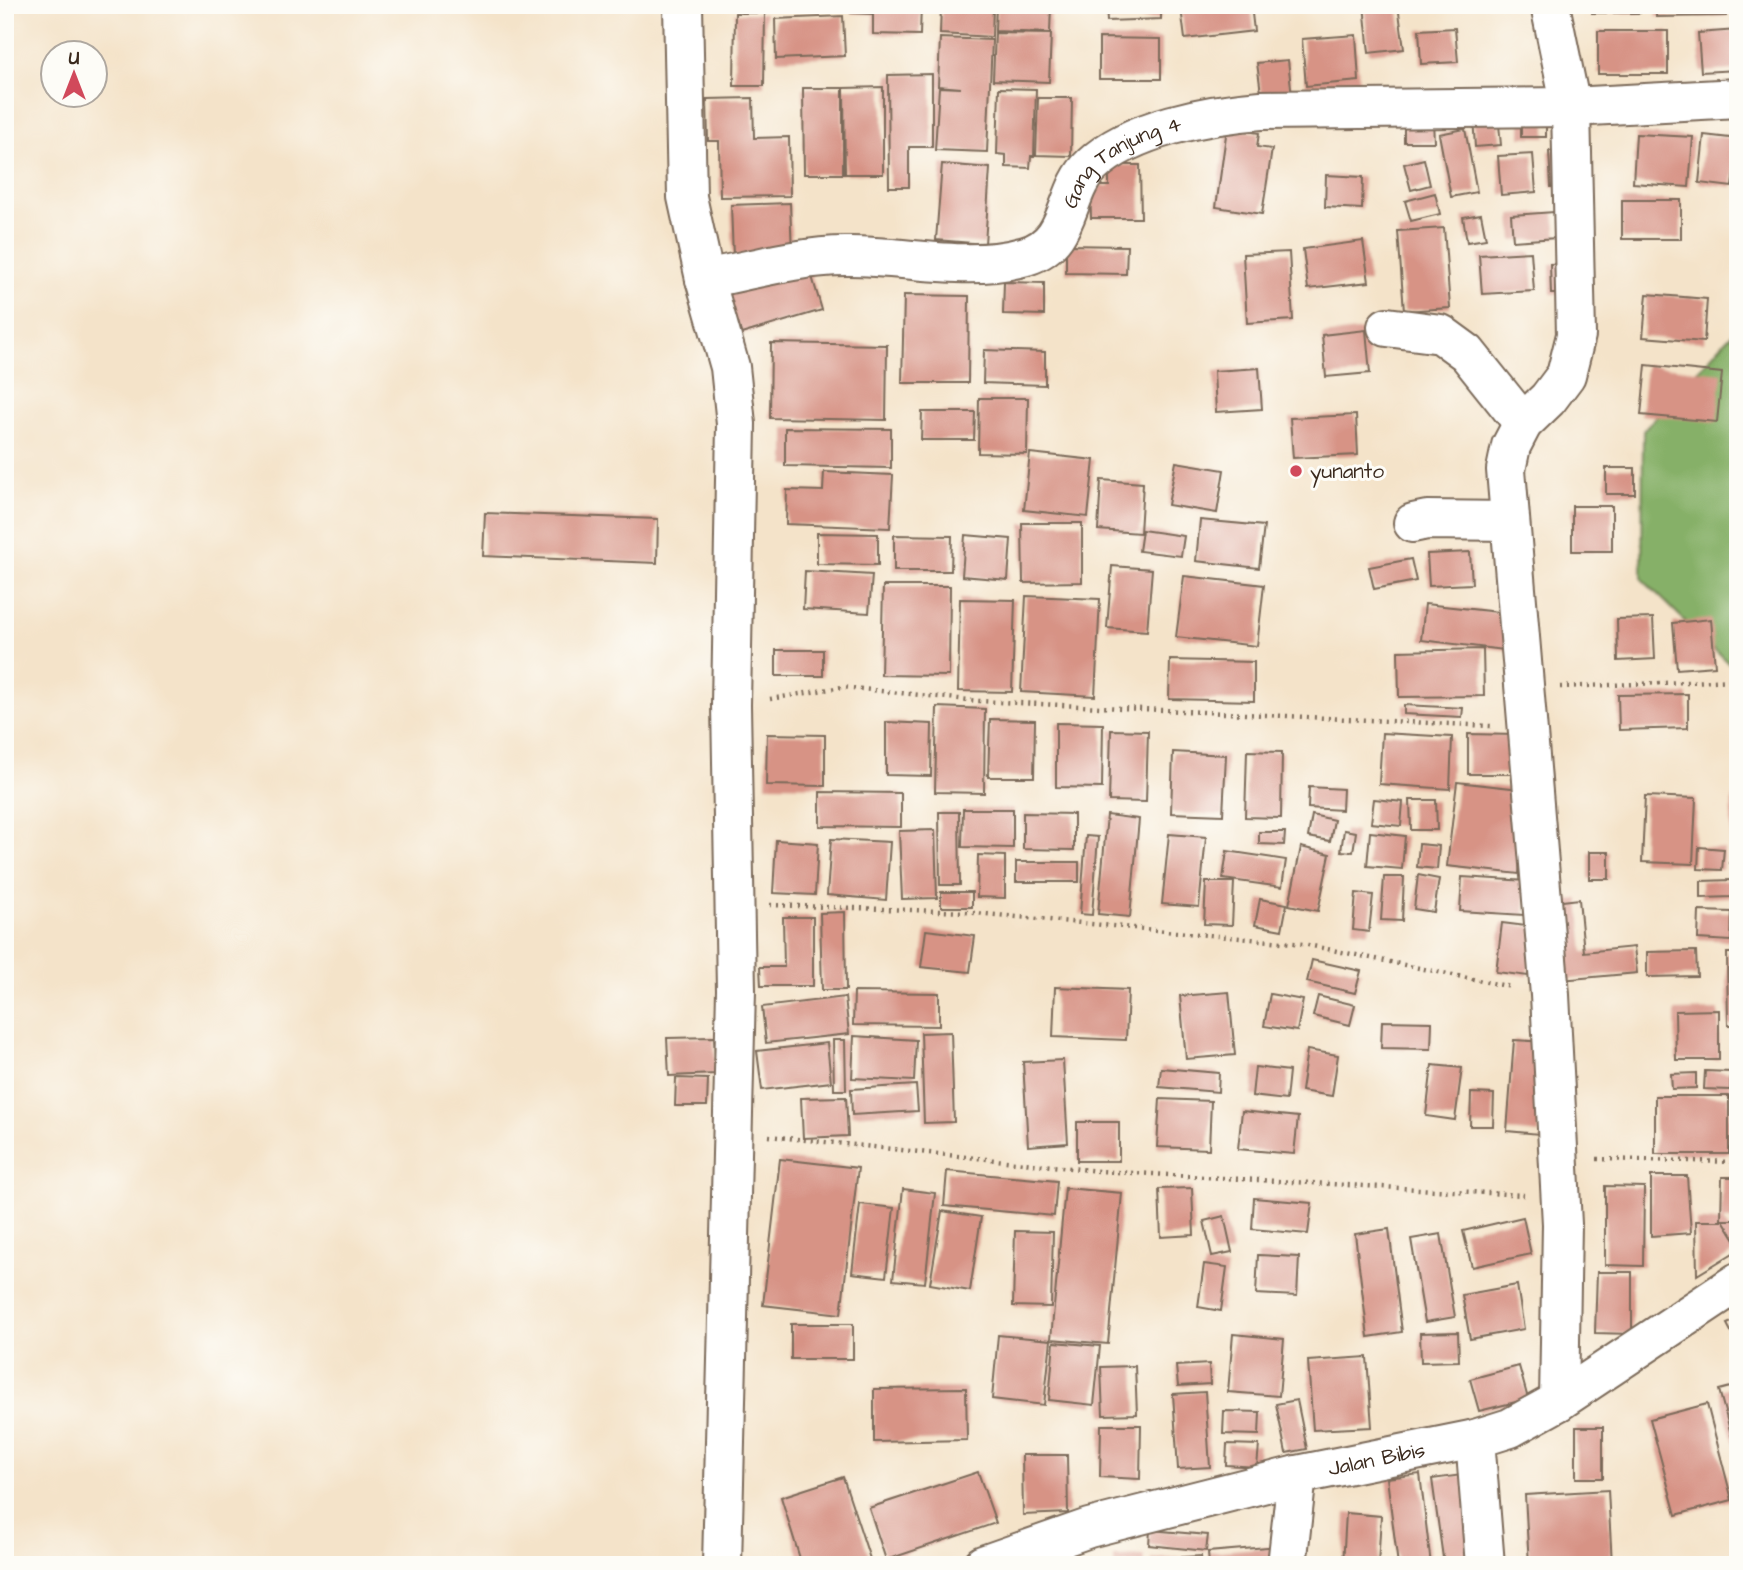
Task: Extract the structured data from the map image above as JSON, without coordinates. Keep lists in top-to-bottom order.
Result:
{
  "streets": {
    "street": ["Gang Tanjung 4", "Jalan Bibis"]
  },
  "places": ["yunanto"],
  "north": "top"
}
